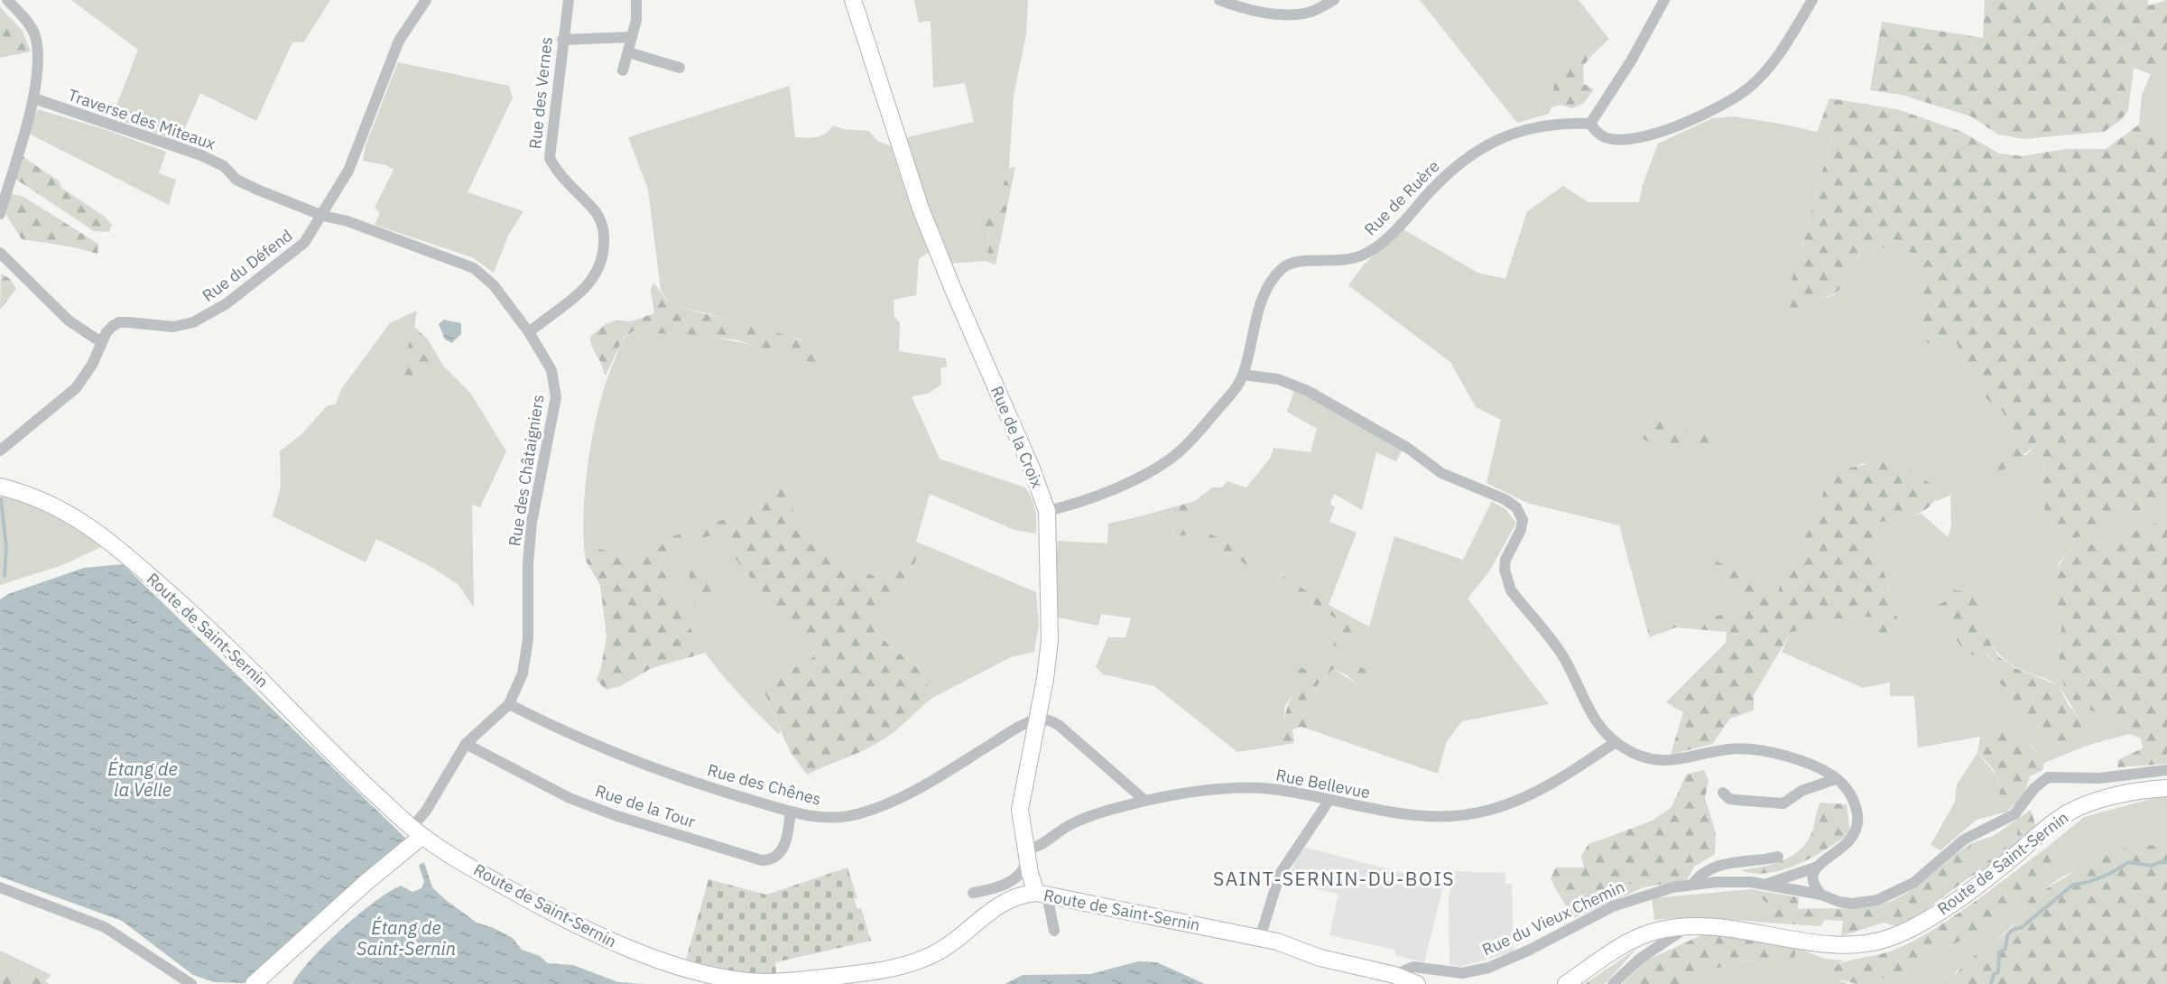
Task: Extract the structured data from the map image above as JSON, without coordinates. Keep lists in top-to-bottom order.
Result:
{
  "streets": {
    "street": [
      "Rue des Vernes",
      "Traverse des Miteaux",
      "Rue de Ruère",
      "Rue du Défend",
      "Rue de la Croix",
      "Rue des Châtaigniers",
      "Route de Saint-Sernin",
      "Rue Bellevue",
      "Rue des Chênes",
      "Rue de la Tour",
      "Rue du Vieux Chemin"
    ]
  },
  "crossings": [
    ["Rue des Vernes", "Rue des Châtaigniers"],
    ["Traverse des Miteaux", "Rue du Défend"],
    ["Traverse des Miteaux", "Rue des Châtaigniers"],
    ["Rue de Ruère", "Rue de la Croix"],
    ["Rue du Défend", "Rue des Châtaigniers"],
    ["Rue de la Croix", "Route de Saint-Sernin"],
    ["Rue de la Croix", "Rue Bellevue"],
    ["Rue de la Croix", "Rue des Chênes"],
    ["Rue des Châtaigniers", "Route de Saint-Sernin"],
    ["Rue des Châtaigniers", "Rue des Chênes"],
    ["Rue des Châtaigniers", "Rue de la Tour"],
    ["Route de Saint-Sernin", "Rue du Vieux Chemin"],
    ["Rue des Chênes", "Rue de la Tour"]
  ],
  "districts": ["SAINT-SERNIN-DU-BOIS"],
  "water": ["Étang de la Velle", "Étang de Saint-Sernin"]
}
